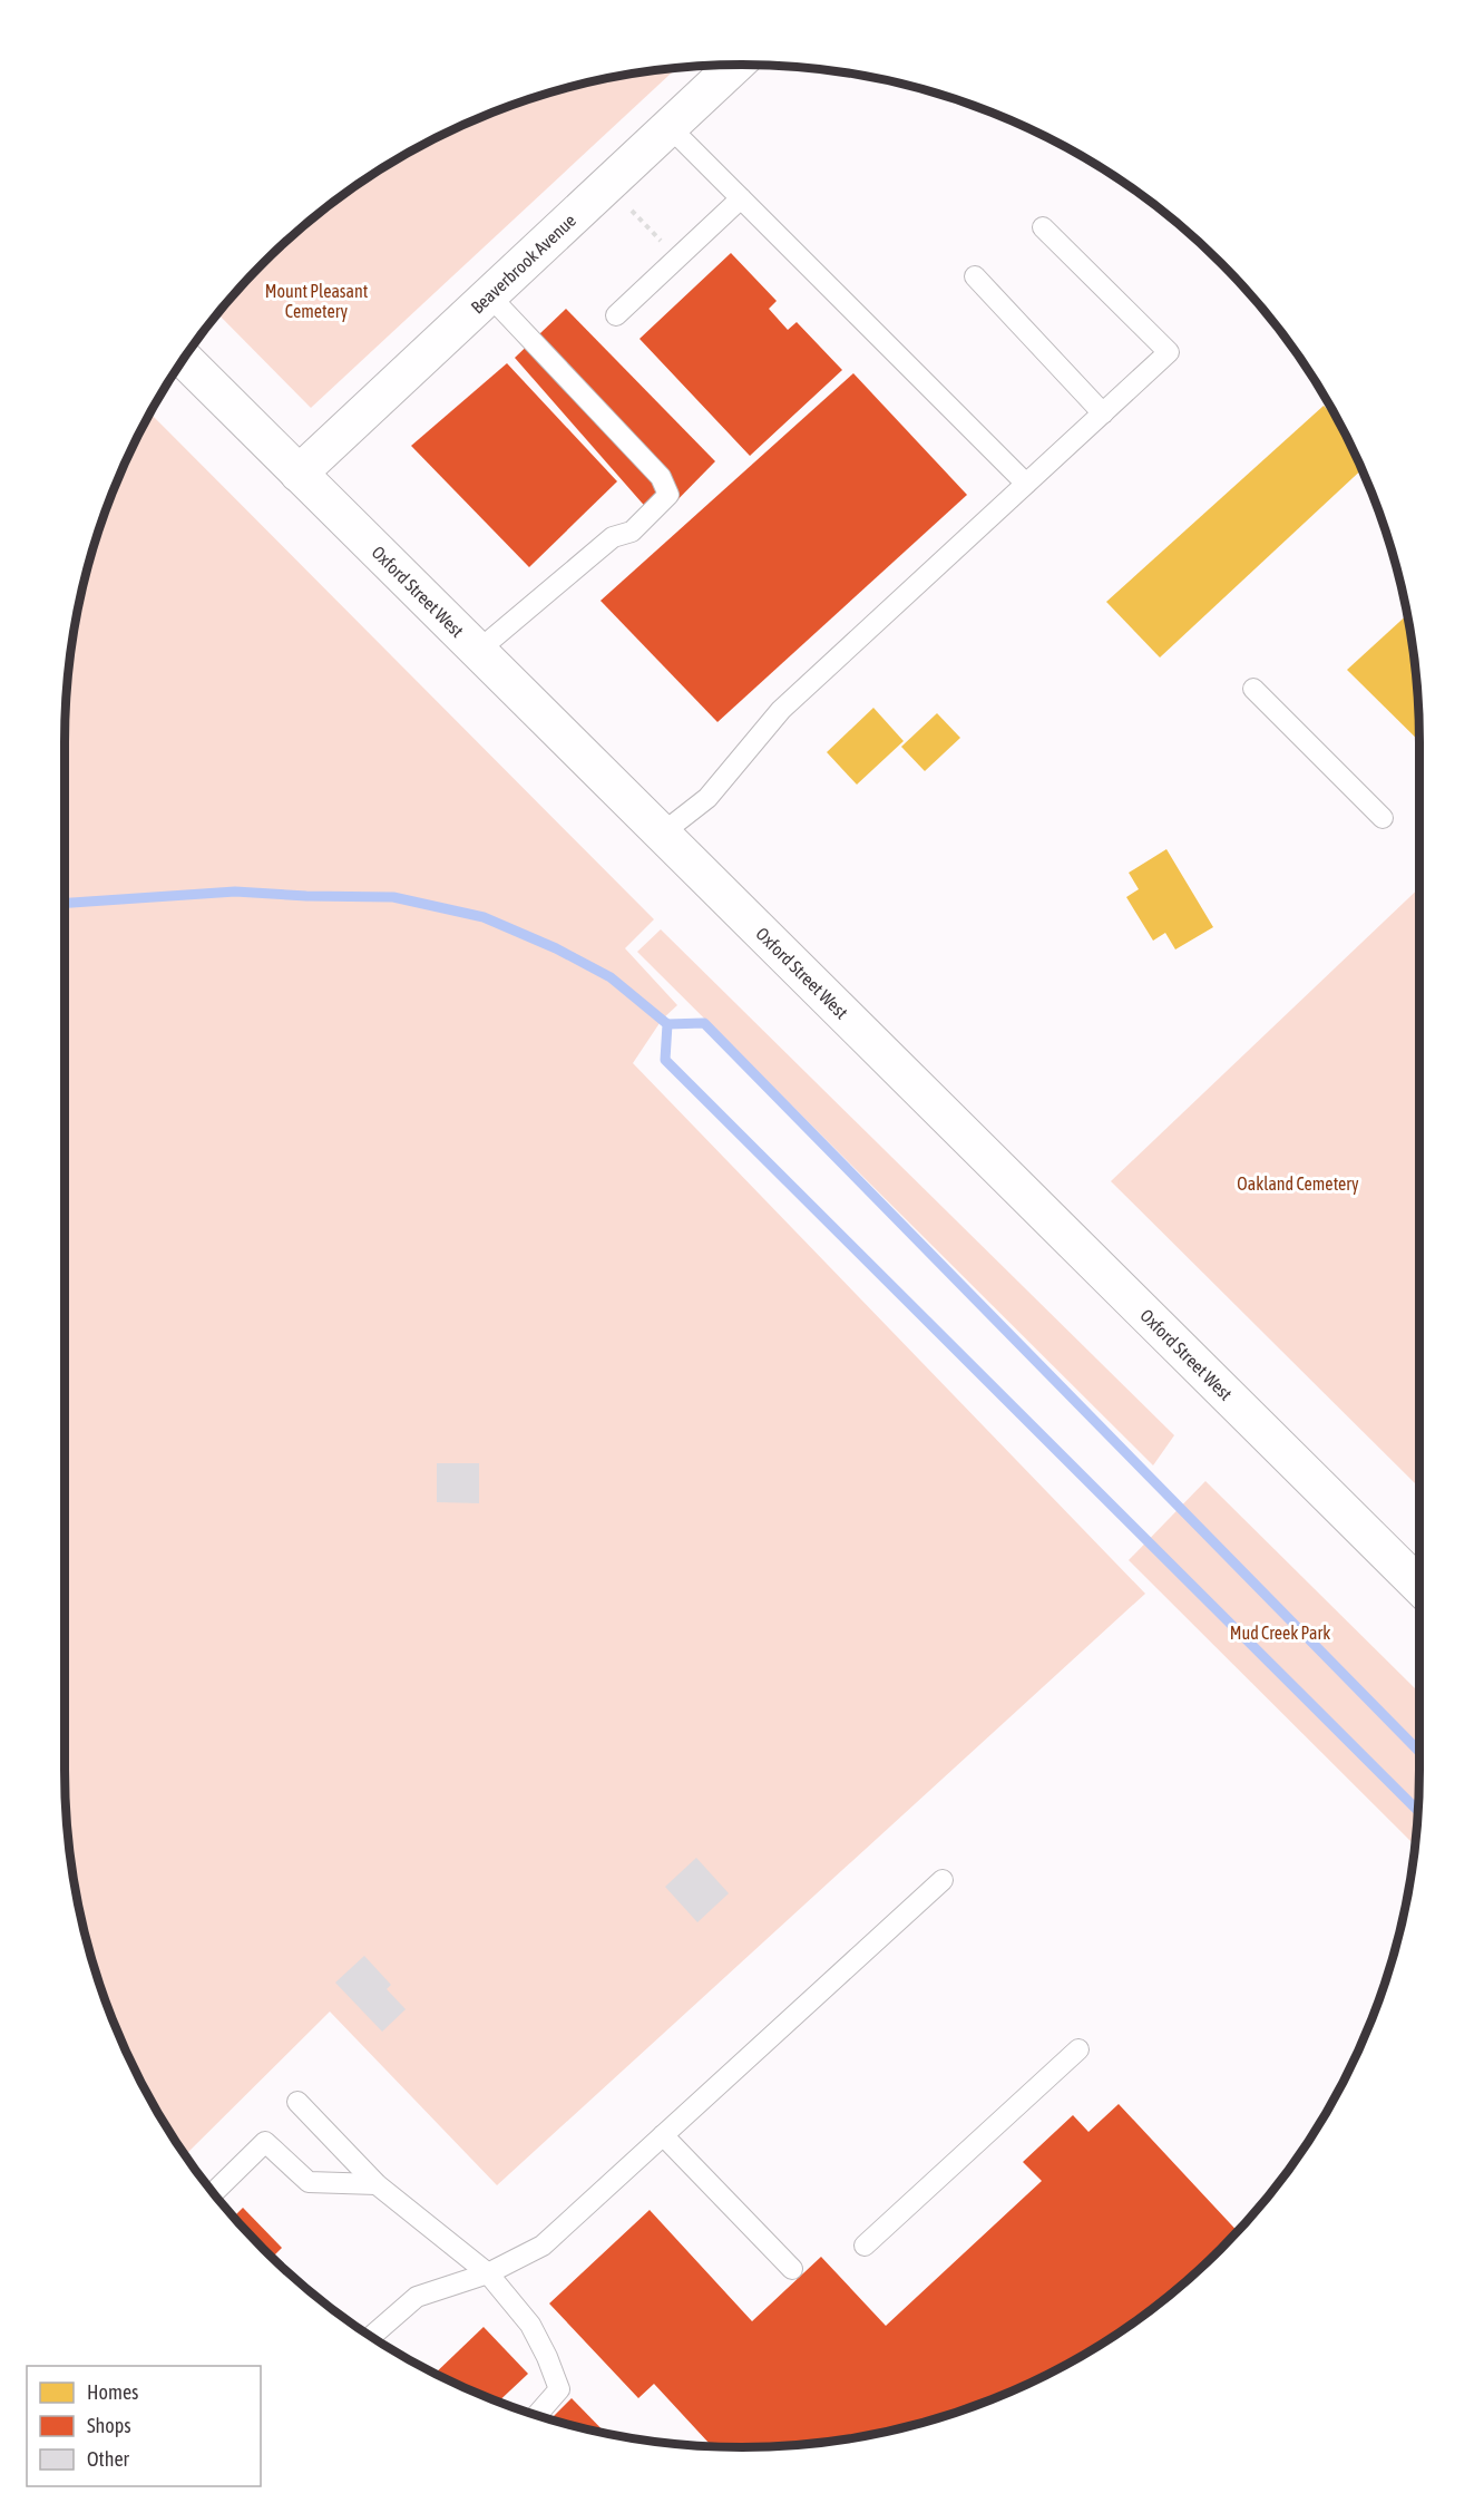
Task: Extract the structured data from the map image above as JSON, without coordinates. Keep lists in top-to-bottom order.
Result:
{
  "streets": {
    "main road": ["Beaverbrook Avenue", "Oxford Street West"]
  },
  "crossings": [
    ["Beaverbrook Avenue", "Oxford Street West"]
  ],
  "parks": ["Mount Pleasant Cemetery", "Oakland Cemetery", "Mud Creek Park"],
  "legend": ["Homes", "Shops", "Other"]
}
